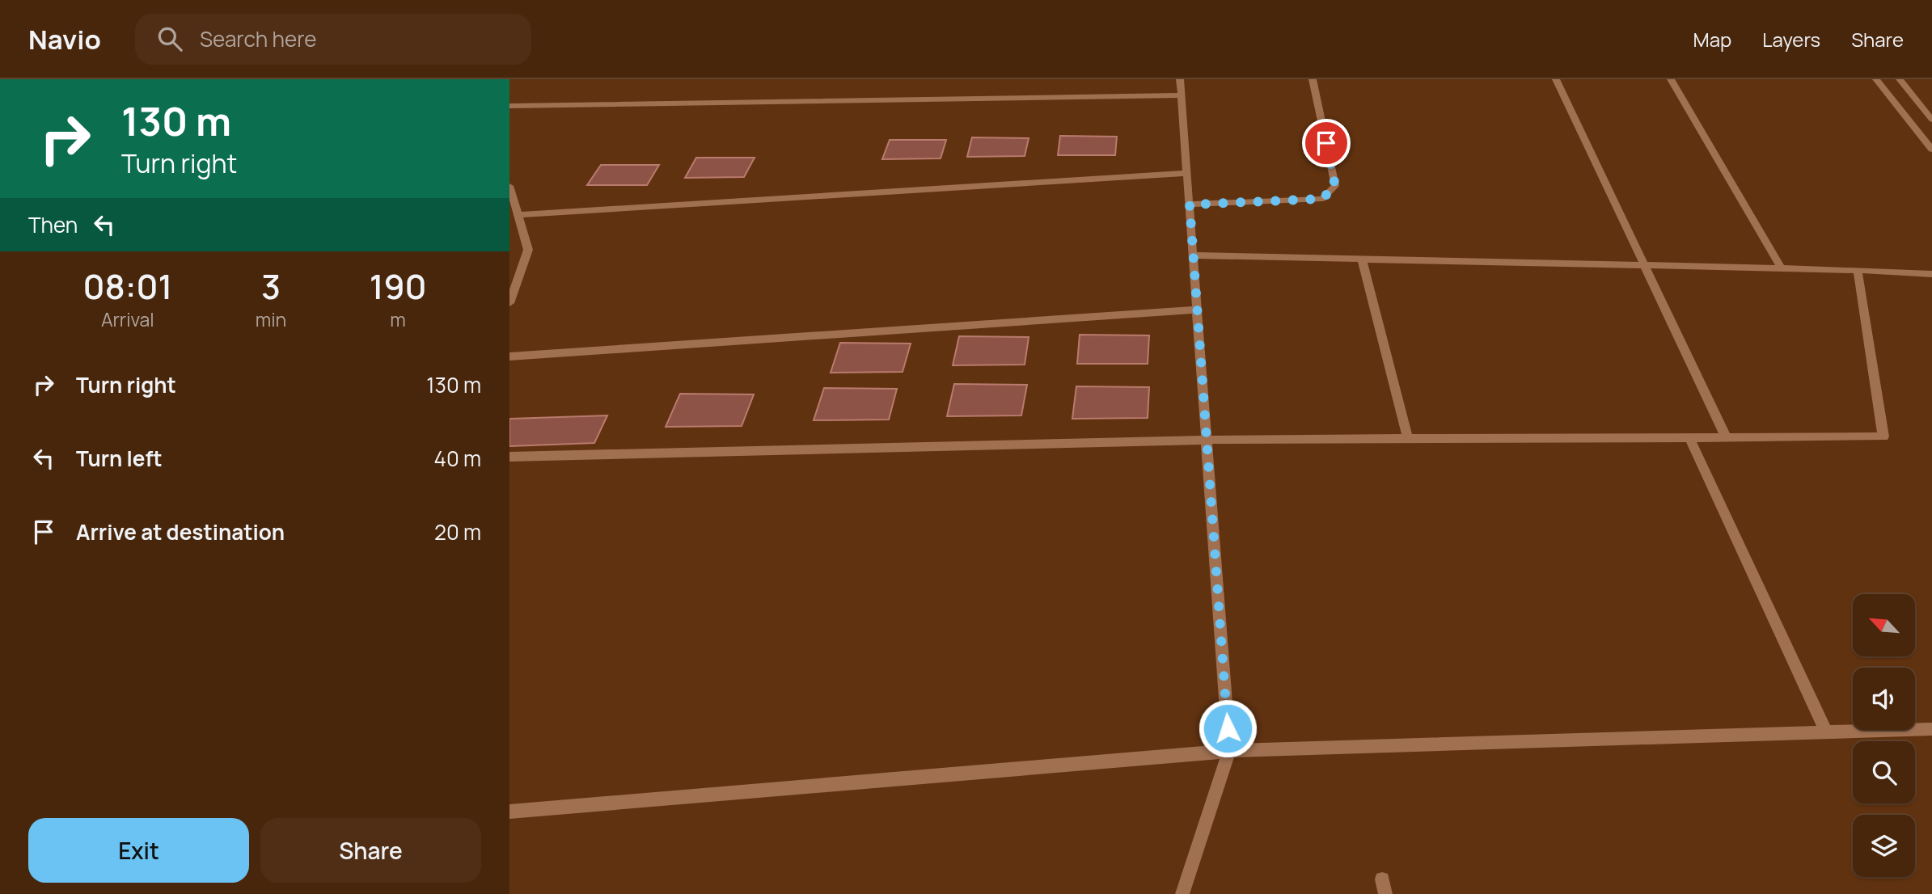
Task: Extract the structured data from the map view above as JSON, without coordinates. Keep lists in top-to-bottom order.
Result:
{
  "north": "top left",
  "page": {
    "header": "Navio",
    "search": "Search here",
    "nav": ["Map", "Layers", "Share"],
    "turn": ["130 m", "Turn right"],
    "then": "Then",
    "eta": [
      "08:01",
      "Arrival",
      "3",
      "min",
      "190",
      "m"
    ],
    "list": [
      {
        "name": "Turn right",
        "value": "130 m"
      },
      {
        "name": "Turn left",
        "value": "40 m"
      },
      {
        "name": "Arrive at destination",
        "value": "20 m"
      }
    ],
    "buttons": ["Exit", "Share"]
  }
}
